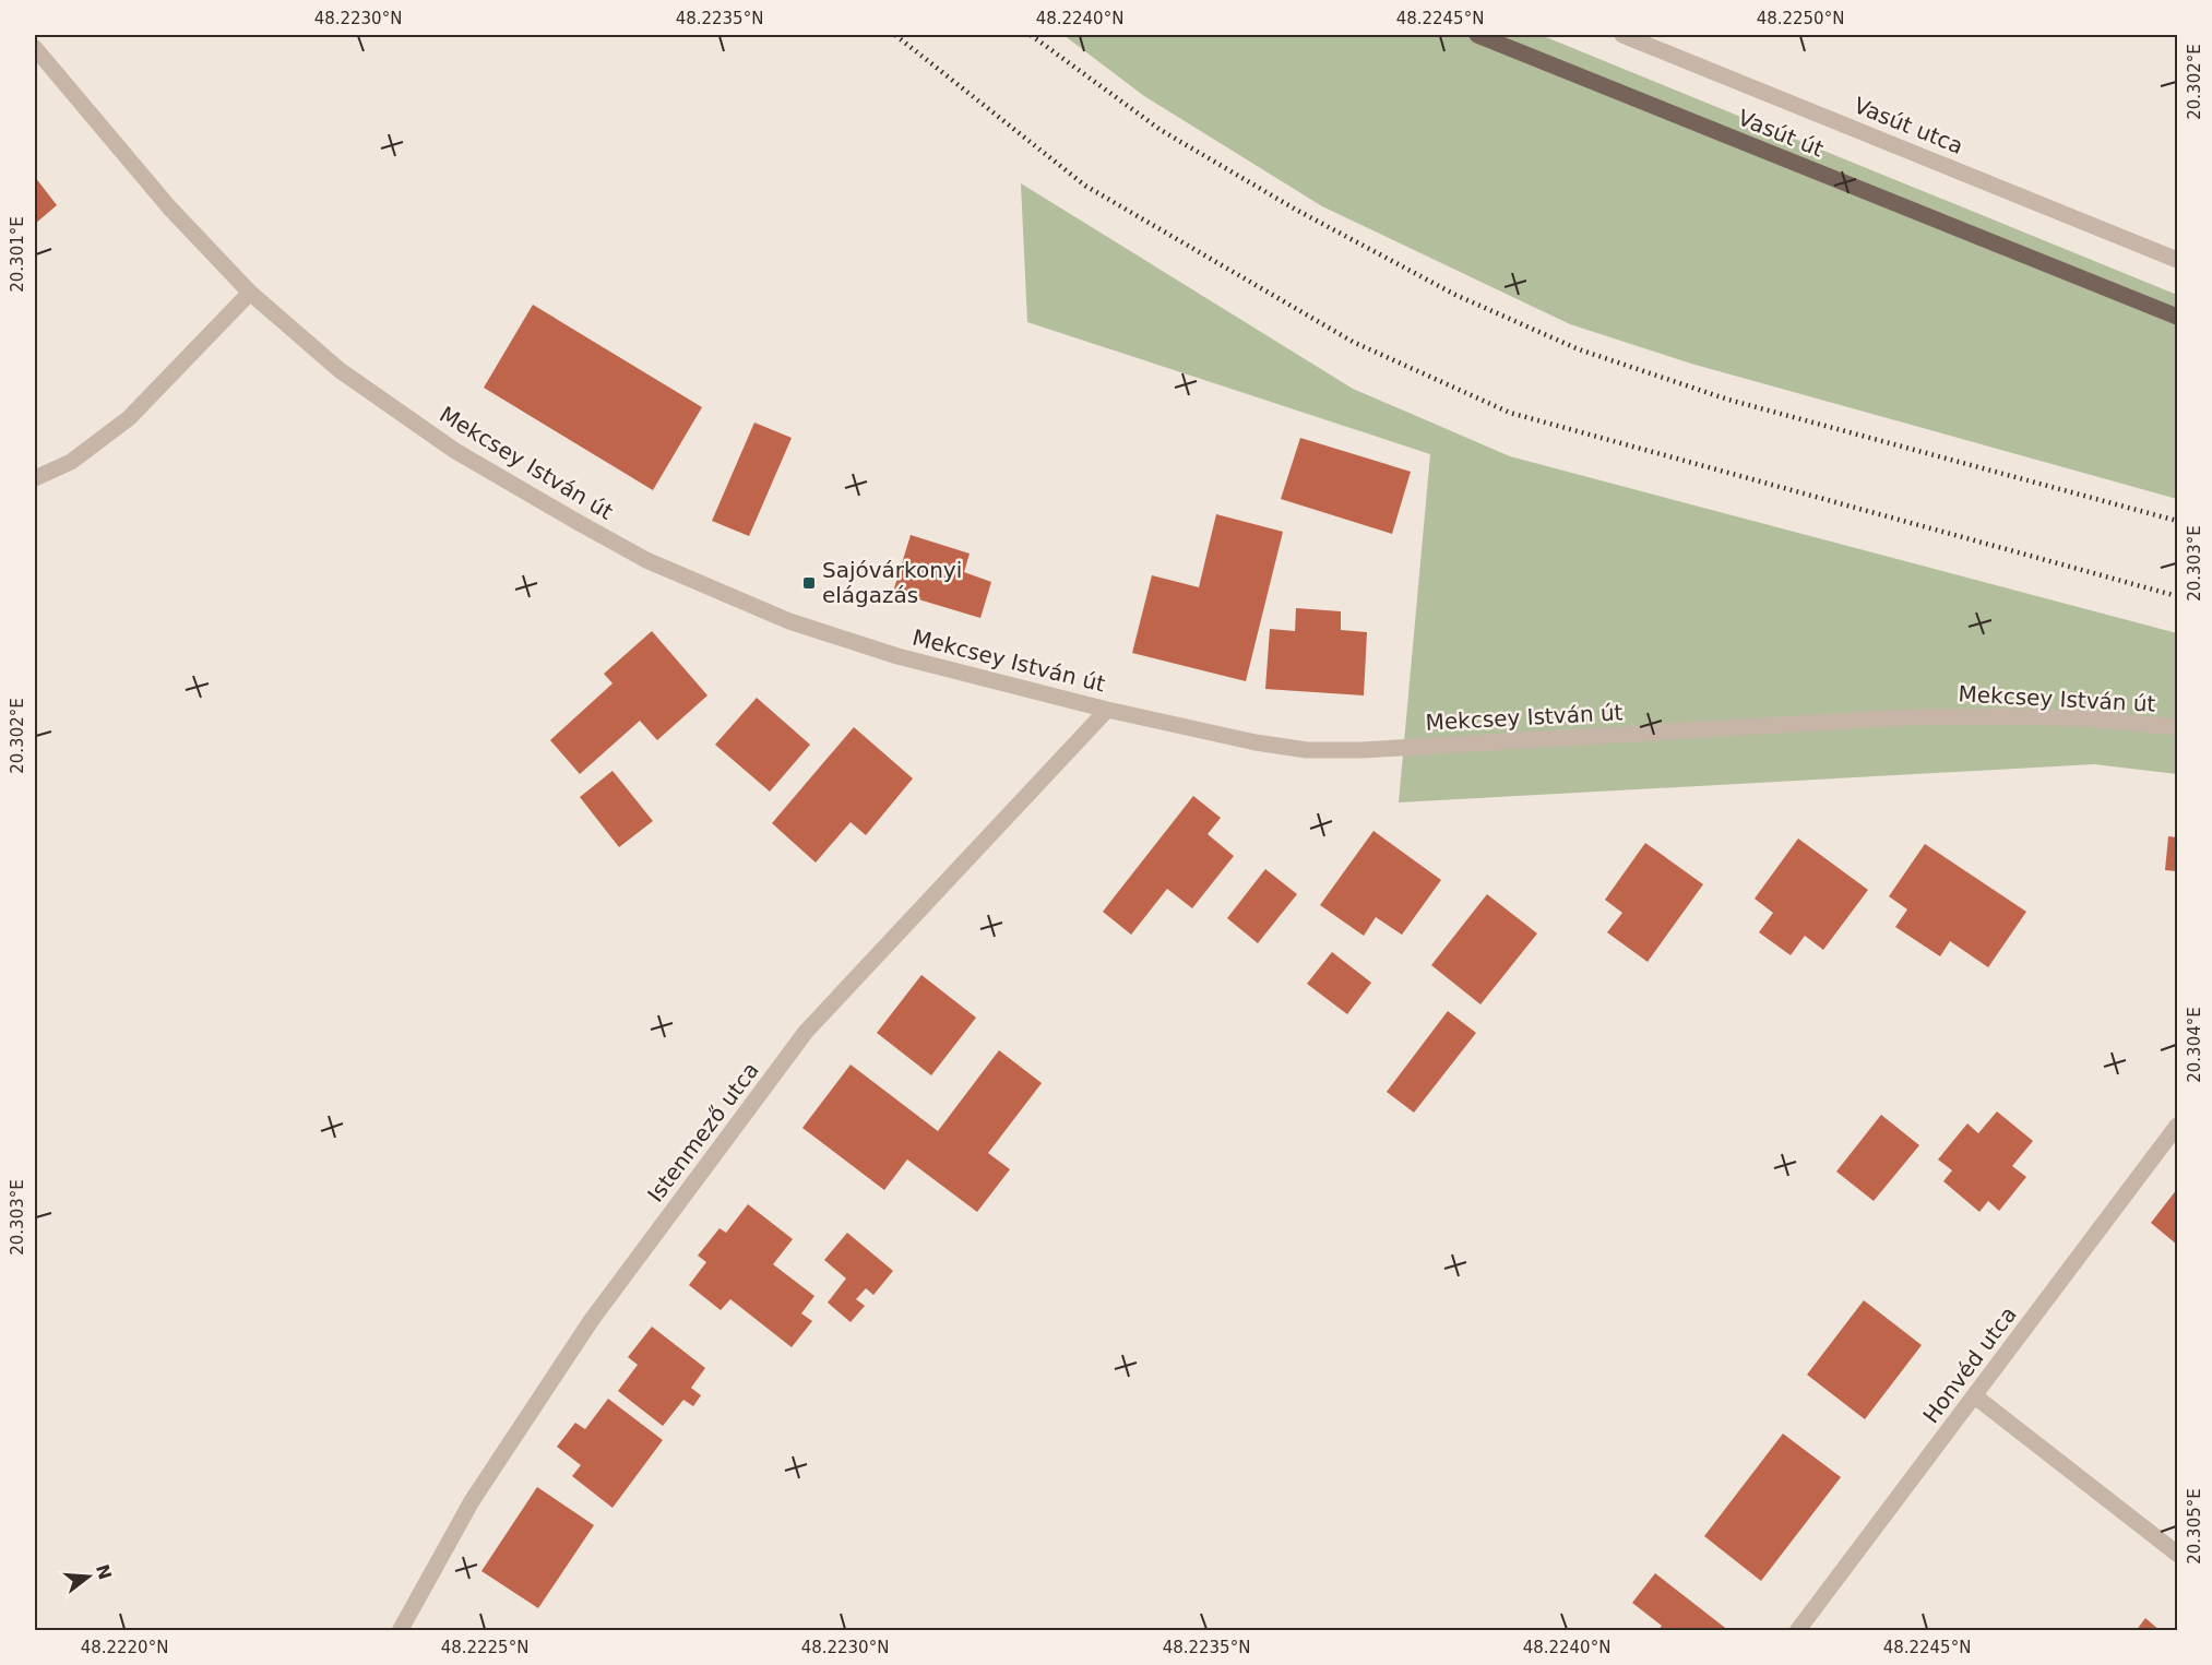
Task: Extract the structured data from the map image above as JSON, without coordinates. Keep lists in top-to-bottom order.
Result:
{
  "streets": {
    "main road": ["Vasút út"],
    "street": [
      "Vasút utca",
      "Mekcsey István út",
      "Istenmező utca",
      "Honvéd utca"
    ]
  },
  "crossings": [
    ["Mekcsey István út", "Istenmező utca"]
  ],
  "places": {
    "transit": ["Sajóvárkonyi elágazás"]
  },
  "north": "right",
  "coordinates": [
    "48.2230°N",
    "48.2235°N",
    "48.2240°N",
    "48.2245°N",
    "48.2250°N",
    "20.302°E",
    "20.301°E",
    "20.303°E",
    "20.304°E",
    "20.305°E",
    "48.2220°N",
    "48.2225°N"
  ]
}
